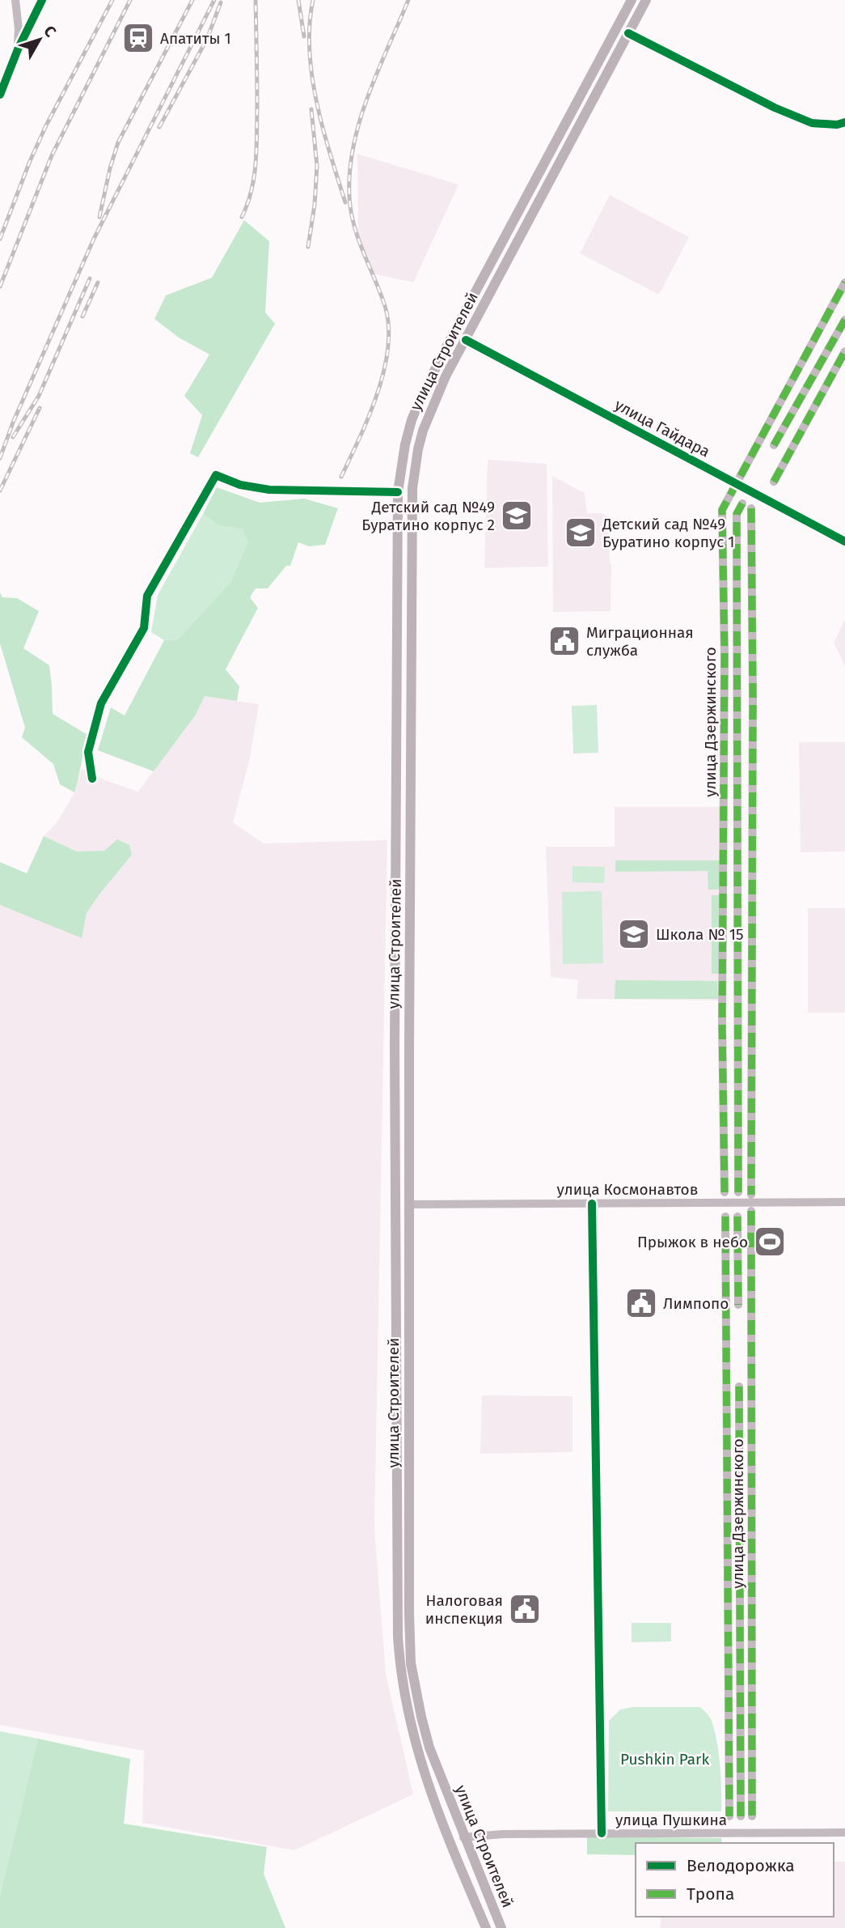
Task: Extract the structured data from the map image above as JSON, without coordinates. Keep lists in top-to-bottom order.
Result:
{
  "streets": {
    "main road": ["улица Строителей"],
    "street": [
      "улица Гайдара",
      "улица Дзержинского",
      "улица Космонавтов",
      "улица Пушкина"
    ]
  },
  "crossings": [
    ["улица Строителей", "улица Гайдара"],
    ["улица Строителей", "улица Космонавтов"],
    ["улица Строителей", "улица Пушкина"],
    ["улица Гайдара", "улица Дзержинского"]
  ],
  "parks": ["Pushkin Park"],
  "places": {
    "station": ["Апатиты 1"],
    "school or university": ["Детский сад №49 Буратино корпус 2", "Детский сад №49 Буратино корпус 1", "Школа № 15"],
    "public building": ["Миграционная служба", "Лимпопо", "Налоговая инспекция"],
    "sports": ["Прыжок в небо"]
  },
  "legend": ["Велодорожка", "Тропа"],
  "north": "top right"
}
